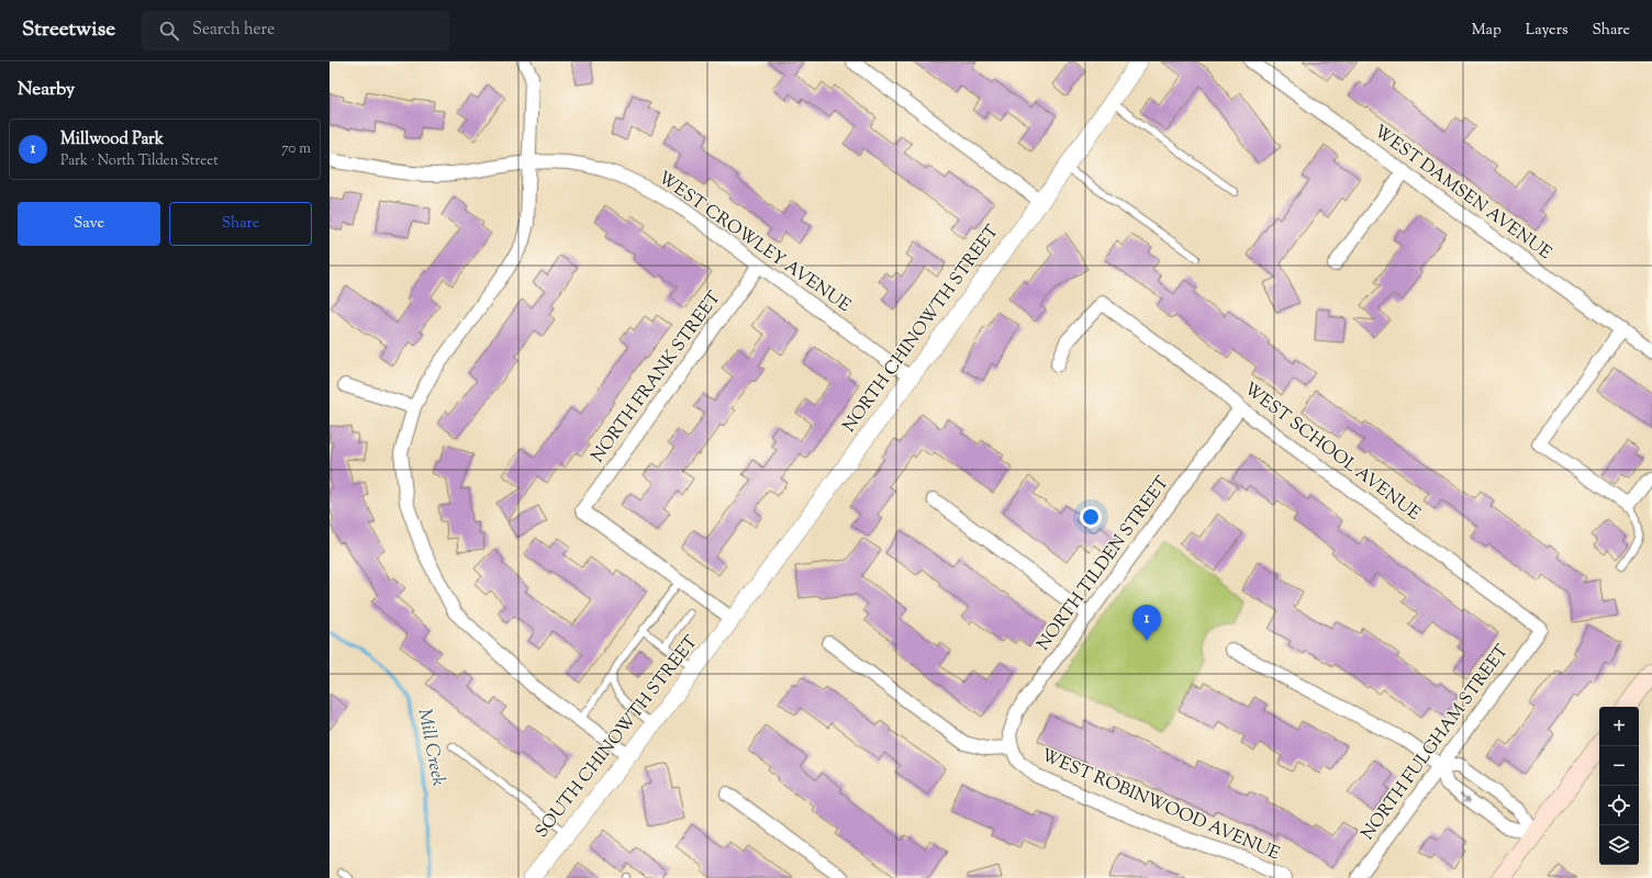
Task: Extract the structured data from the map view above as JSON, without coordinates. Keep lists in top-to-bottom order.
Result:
{
  "streets": {
    "street": [
      "WEST DAMSEN AVENUE",
      "WEST CROWLEY AVENUE",
      "NORTH CHINOWTH STREET",
      "NORTH FRANK STREET",
      "WEST SCHOOL AVENUE",
      "NORTH TILDEN STREET",
      "SOUTH CHINOWTH STREET",
      "NORTH FULGHAM STREET",
      "WEST ROBINWOOD AVENUE"
    ]
  },
  "crossings": [
    ["WEST CROWLEY AVENUE", "NORTH CHINOWTH STREET"],
    ["WEST CROWLEY AVENUE", "NORTH FRANK STREET"],
    ["NORTH CHINOWTH STREET", "SOUTH CHINOWTH STREET"],
    ["WEST SCHOOL AVENUE", "NORTH TILDEN STREET"],
    ["WEST SCHOOL AVENUE", "NORTH FULGHAM STREET"],
    ["NORTH TILDEN STREET", "WEST ROBINWOOD AVENUE"]
  ],
  "water": ["Mill Creek"],
  "page": {
    "header": "Streetwise",
    "search": "Search here",
    "nav": ["Map", "Layers", "Share"],
    "heading": "Nearby",
    "list": [
      {
        "mark": "1",
        "name": "Millwood Park",
        "note": "Park · North Tilden Street",
        "value": "70 m"
      }
    ],
    "buttons": ["Save", "Share"],
    "pins": "1",
    "map_buttons": ["+", "−"]
  }
}
